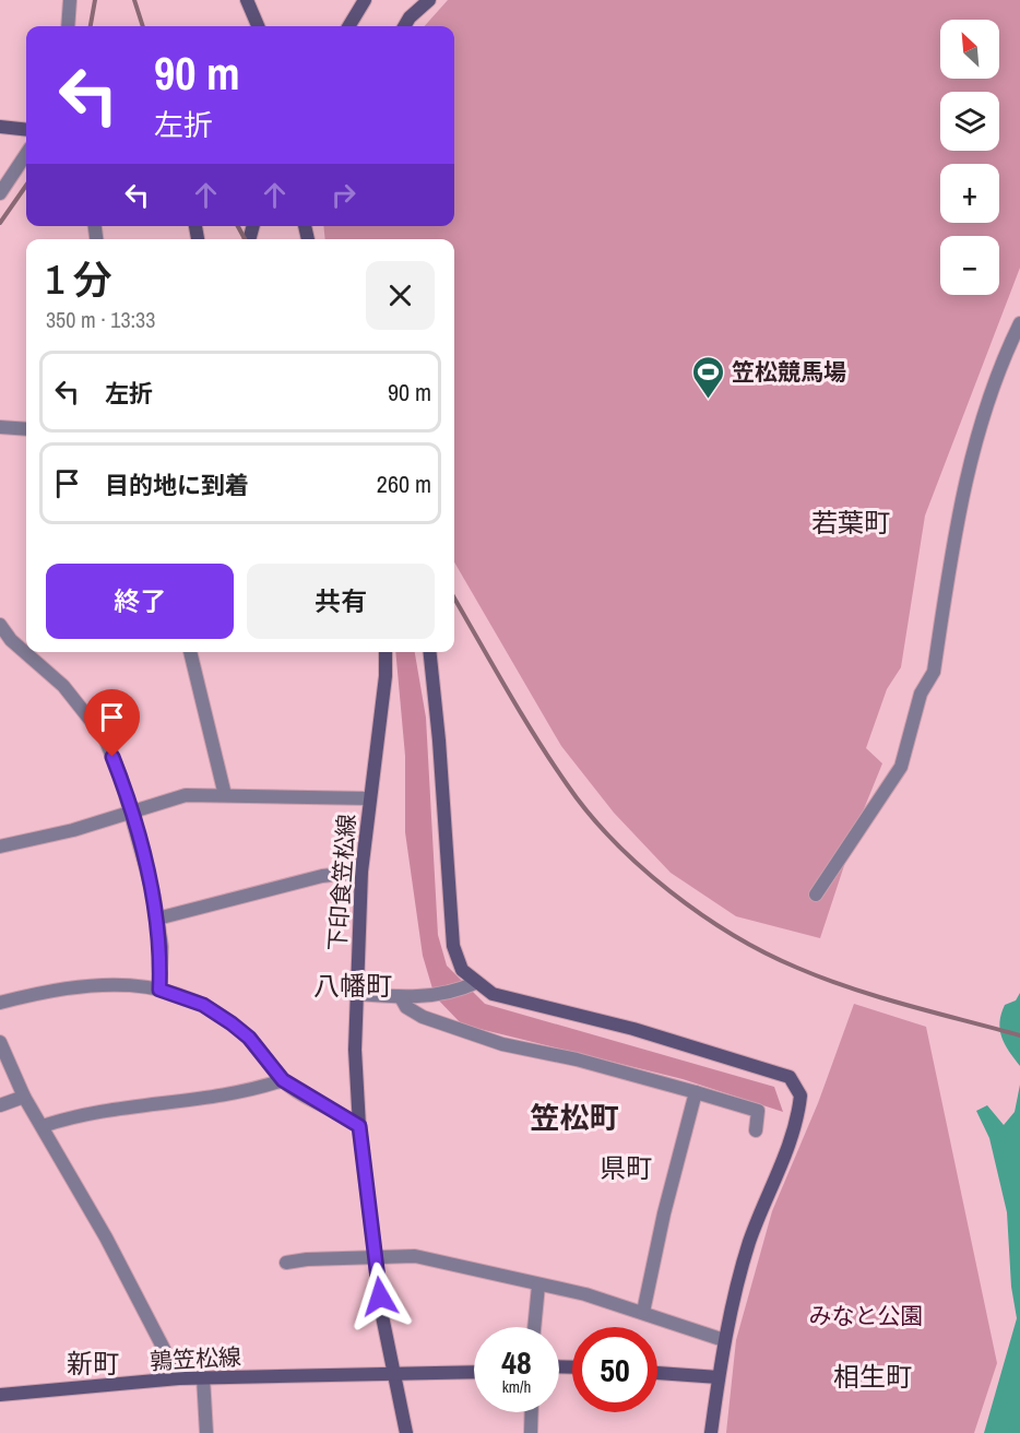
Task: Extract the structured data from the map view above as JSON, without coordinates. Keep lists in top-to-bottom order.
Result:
{
  "streets": {
    "main road": ["下印食笠松線", "鶉笠松線"]
  },
  "crossings": [
    ["下印食笠松線", "鶉笠松線"]
  ],
  "districts": [
    "若葉町",
    "八幡町",
    "笠松町",
    "県町",
    "新町",
    "相生町"
  ],
  "parks": ["みなと公園"],
  "places": {
    "sports": ["笠松競馬場"]
  },
  "north": "top left",
  "page": {
    "map_buttons": ["+", "−"],
    "turn": ["90 m", "左折"],
    "heading": ["1 分", "350 m · 13:33"],
    "list": [
      {
        "name": "左折",
        "value": "90 m"
      },
      {
        "name": "目的地に到着",
        "value": "260 m"
      }
    ],
    "buttons": ["終了", "共有"],
    "speed": "48 km/h",
    "limit": "50"
  }
}
